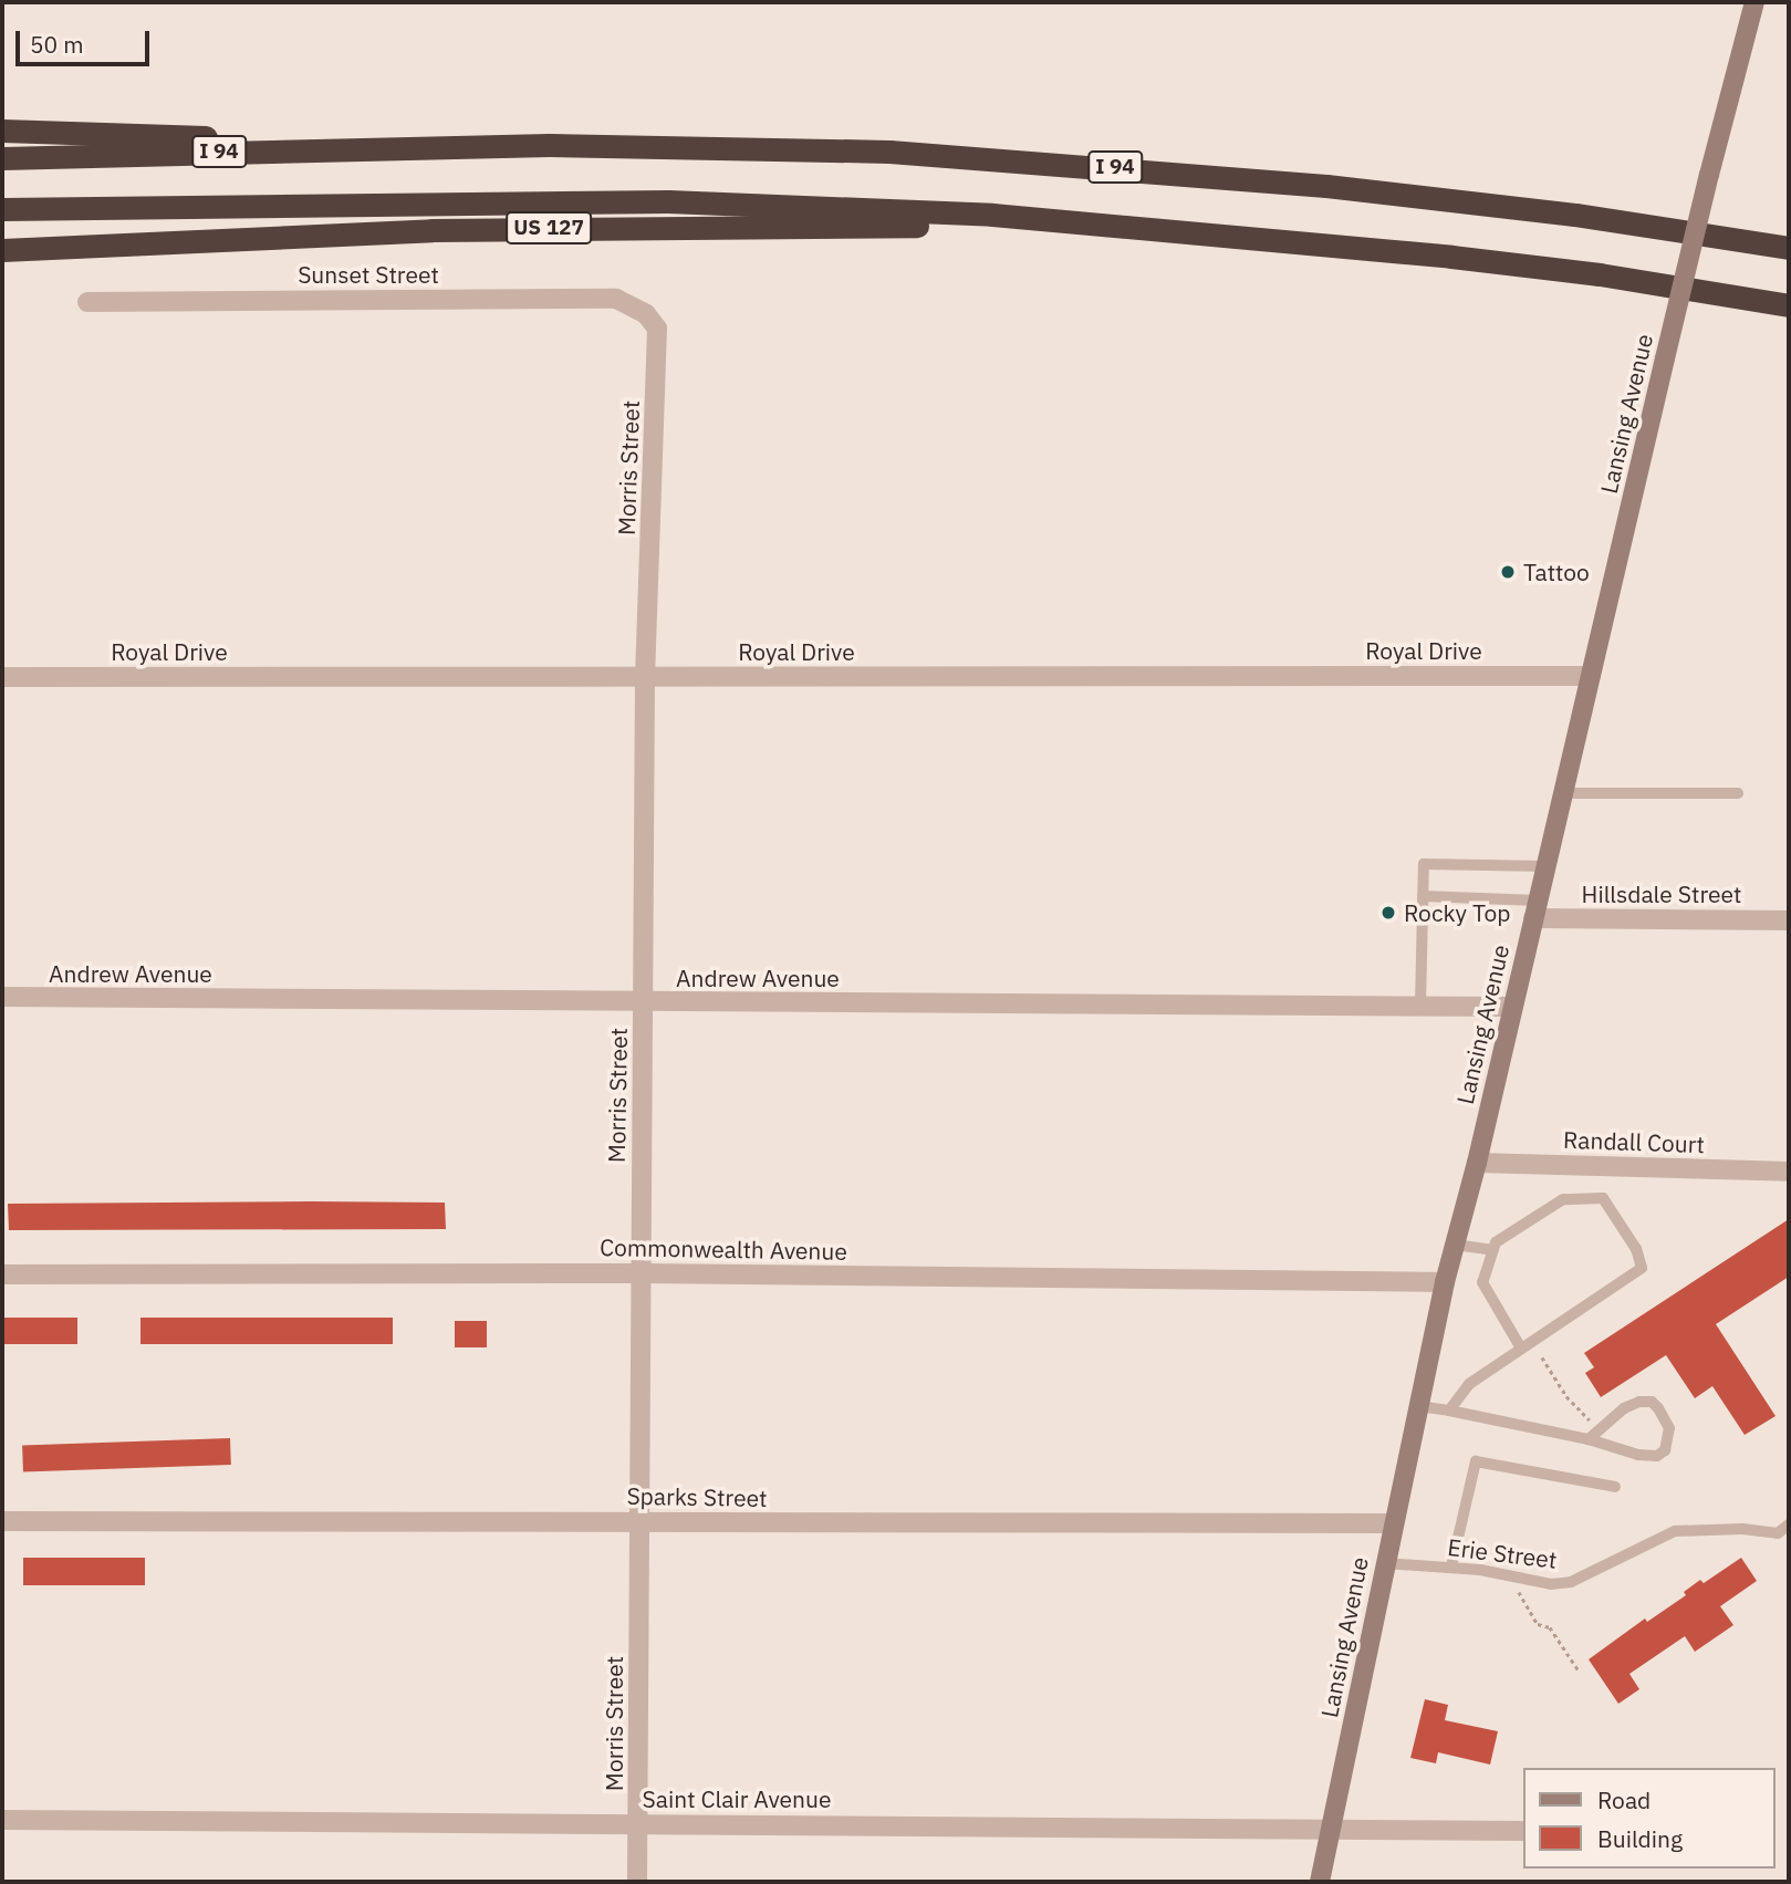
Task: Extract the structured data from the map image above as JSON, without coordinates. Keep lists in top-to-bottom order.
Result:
{
  "streets": {
    "highway": ["I 94", "US 127"],
    "main road": ["Lansing Avenue"],
    "street": [
      "Sunset Street",
      "Morris Street",
      "Royal Drive",
      "Hillsdale Street",
      "Andrew Avenue",
      "Randall Court",
      "Commonwealth Avenue",
      "Sparks Street",
      "Saint Clair Avenue"
    ],
    "lane": ["Erie Street"]
  },
  "crossings": [
    ["Sunset Street", "Morris Street"],
    ["Lansing Avenue", "Royal Drive"],
    ["Lansing Avenue", "Hillsdale Street"],
    ["Lansing Avenue", "Andrew Avenue"],
    ["Lansing Avenue", "Randall Court"],
    ["Lansing Avenue", "Commonwealth Avenue"],
    ["Lansing Avenue", "Sparks Street"],
    ["Lansing Avenue", "Erie Street"],
    ["Lansing Avenue", "Saint Clair Avenue"],
    ["Morris Street", "Royal Drive"],
    ["Morris Street", "Andrew Avenue"],
    ["Morris Street", "Commonwealth Avenue"],
    ["Morris Street", "Sparks Street"],
    ["Morris Street", "Saint Clair Avenue"]
  ],
  "places": ["Tattoo", "Rocky Top"],
  "legend": ["Road", "Building"],
  "scale_bar": "50 m"
}
